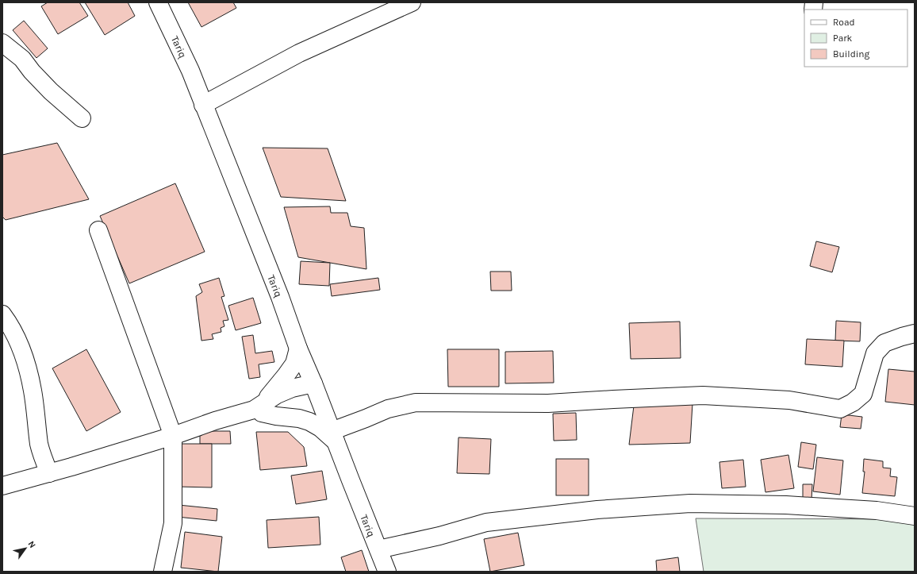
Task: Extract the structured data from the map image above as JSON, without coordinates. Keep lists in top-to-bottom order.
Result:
{
  "streets": {
    "street": ["Tariq"]
  },
  "legend": ["Road", "Park", "Building"],
  "north": "top right"
}
